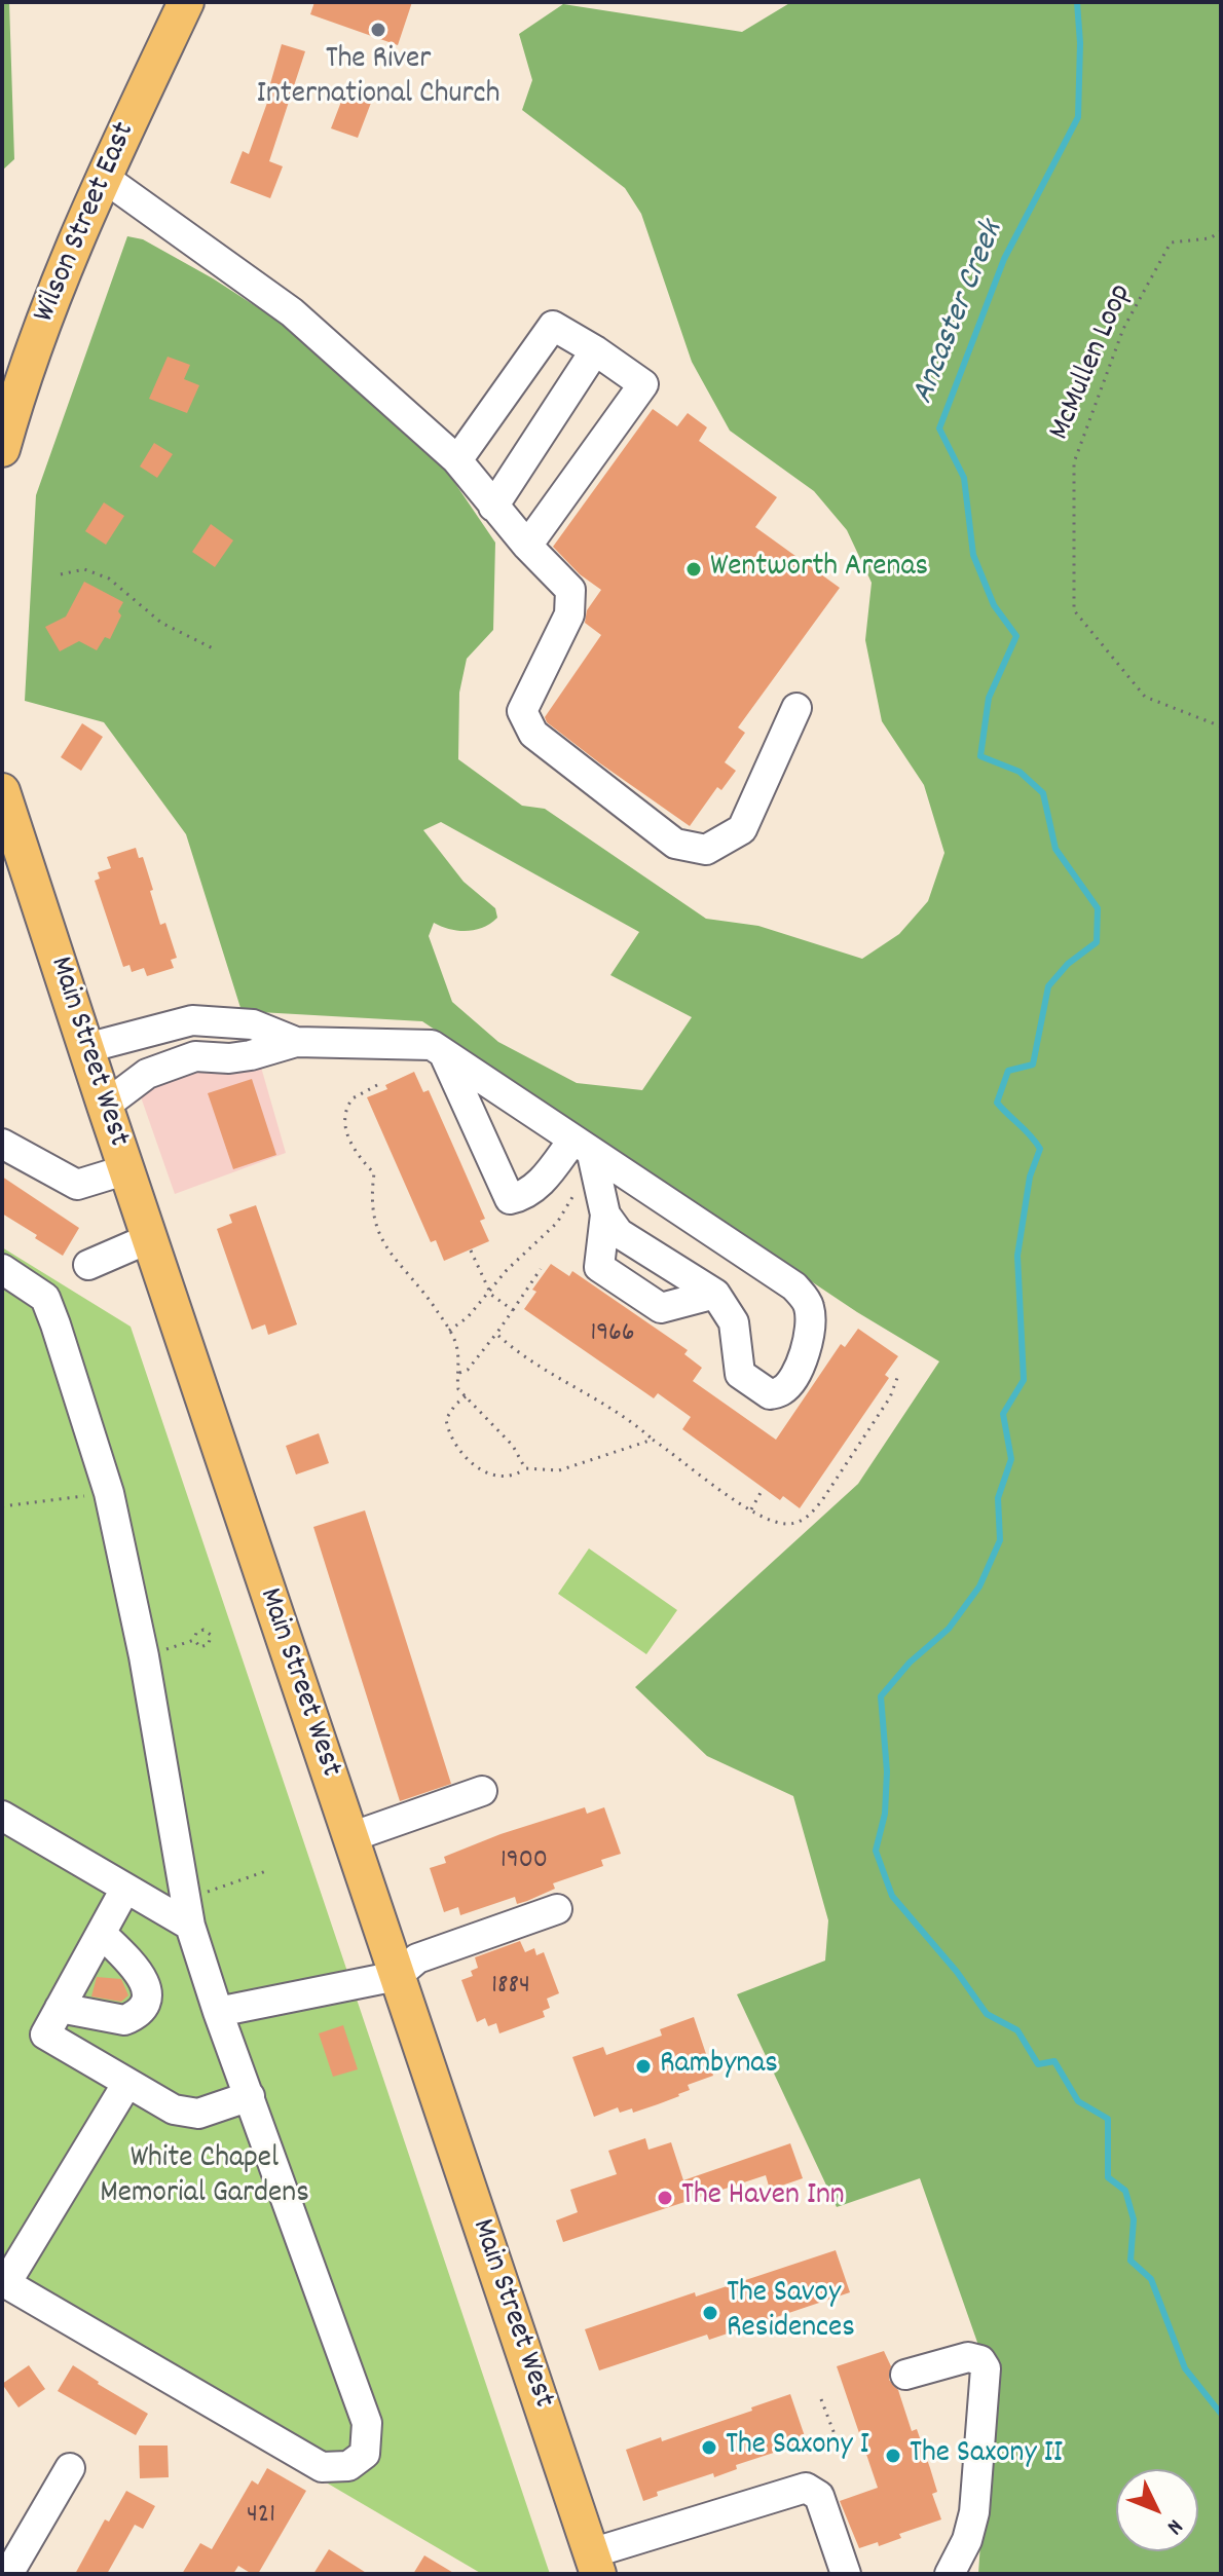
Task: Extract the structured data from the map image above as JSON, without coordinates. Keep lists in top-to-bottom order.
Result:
{
  "streets": {
    "main road": ["Wilson Street East", "Main Street West"],
    "path": ["McMullen Loop"]
  },
  "water": ["Ancaster Creek"],
  "parks": ["White Chapel Memorial Gardens"],
  "places": [
    "The River International Church",
    "Wentworth Arenas",
    "Rambynas",
    "The Haven Inn",
    "The Savoy Residences",
    "The Saxony I",
    "The Saxony II"
  ],
  "house_numbers": [
    "1966",
    "1900",
    "1884",
    "421"
  ],
  "north": "bottom right"
}
